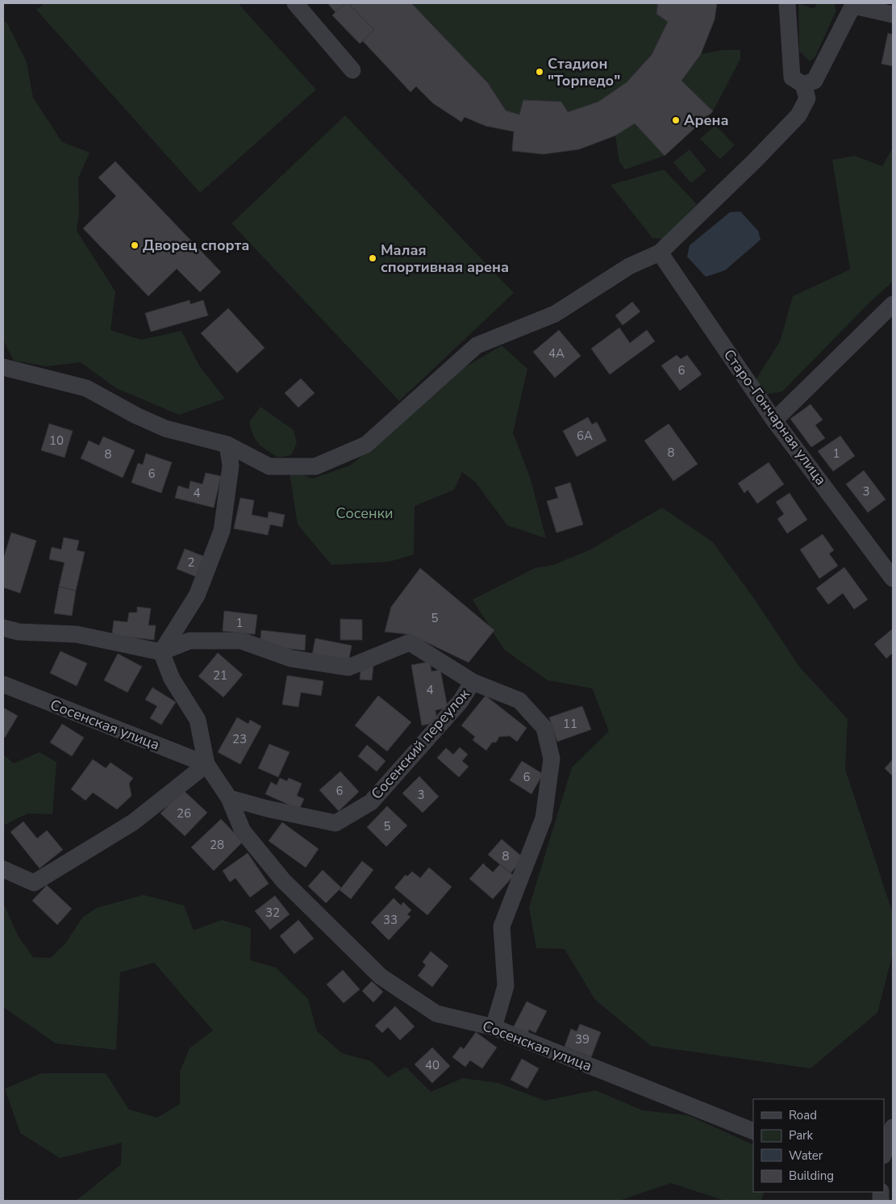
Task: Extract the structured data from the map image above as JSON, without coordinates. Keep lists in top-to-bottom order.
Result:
{
  "streets": {
    "street": ["Старо-Гончарная улица", "Сосенская улица", "Сосенский переулок"]
  },
  "crossings": [
    ["Сосенская улица", "Сосенский переулок"]
  ],
  "parks": ["Сосенки"],
  "places": [
    "Стадион \"Торпедо\"",
    "Арена",
    "Дворец спорта",
    "Малая спортивная арена"
  ],
  "house_numbers": [
    "4А",
    "6",
    "6А",
    "10",
    "8",
    "1",
    "8",
    "6",
    "3",
    "4",
    "2",
    "5",
    "1",
    "21",
    "4",
    "11",
    "23",
    "6",
    "6",
    "3",
    "26",
    "5",
    "28",
    "8",
    "32",
    "33",
    "39",
    "40"
  ],
  "legend": [
    "Road",
    "Park",
    "Water",
    "Building"
  ]
}
